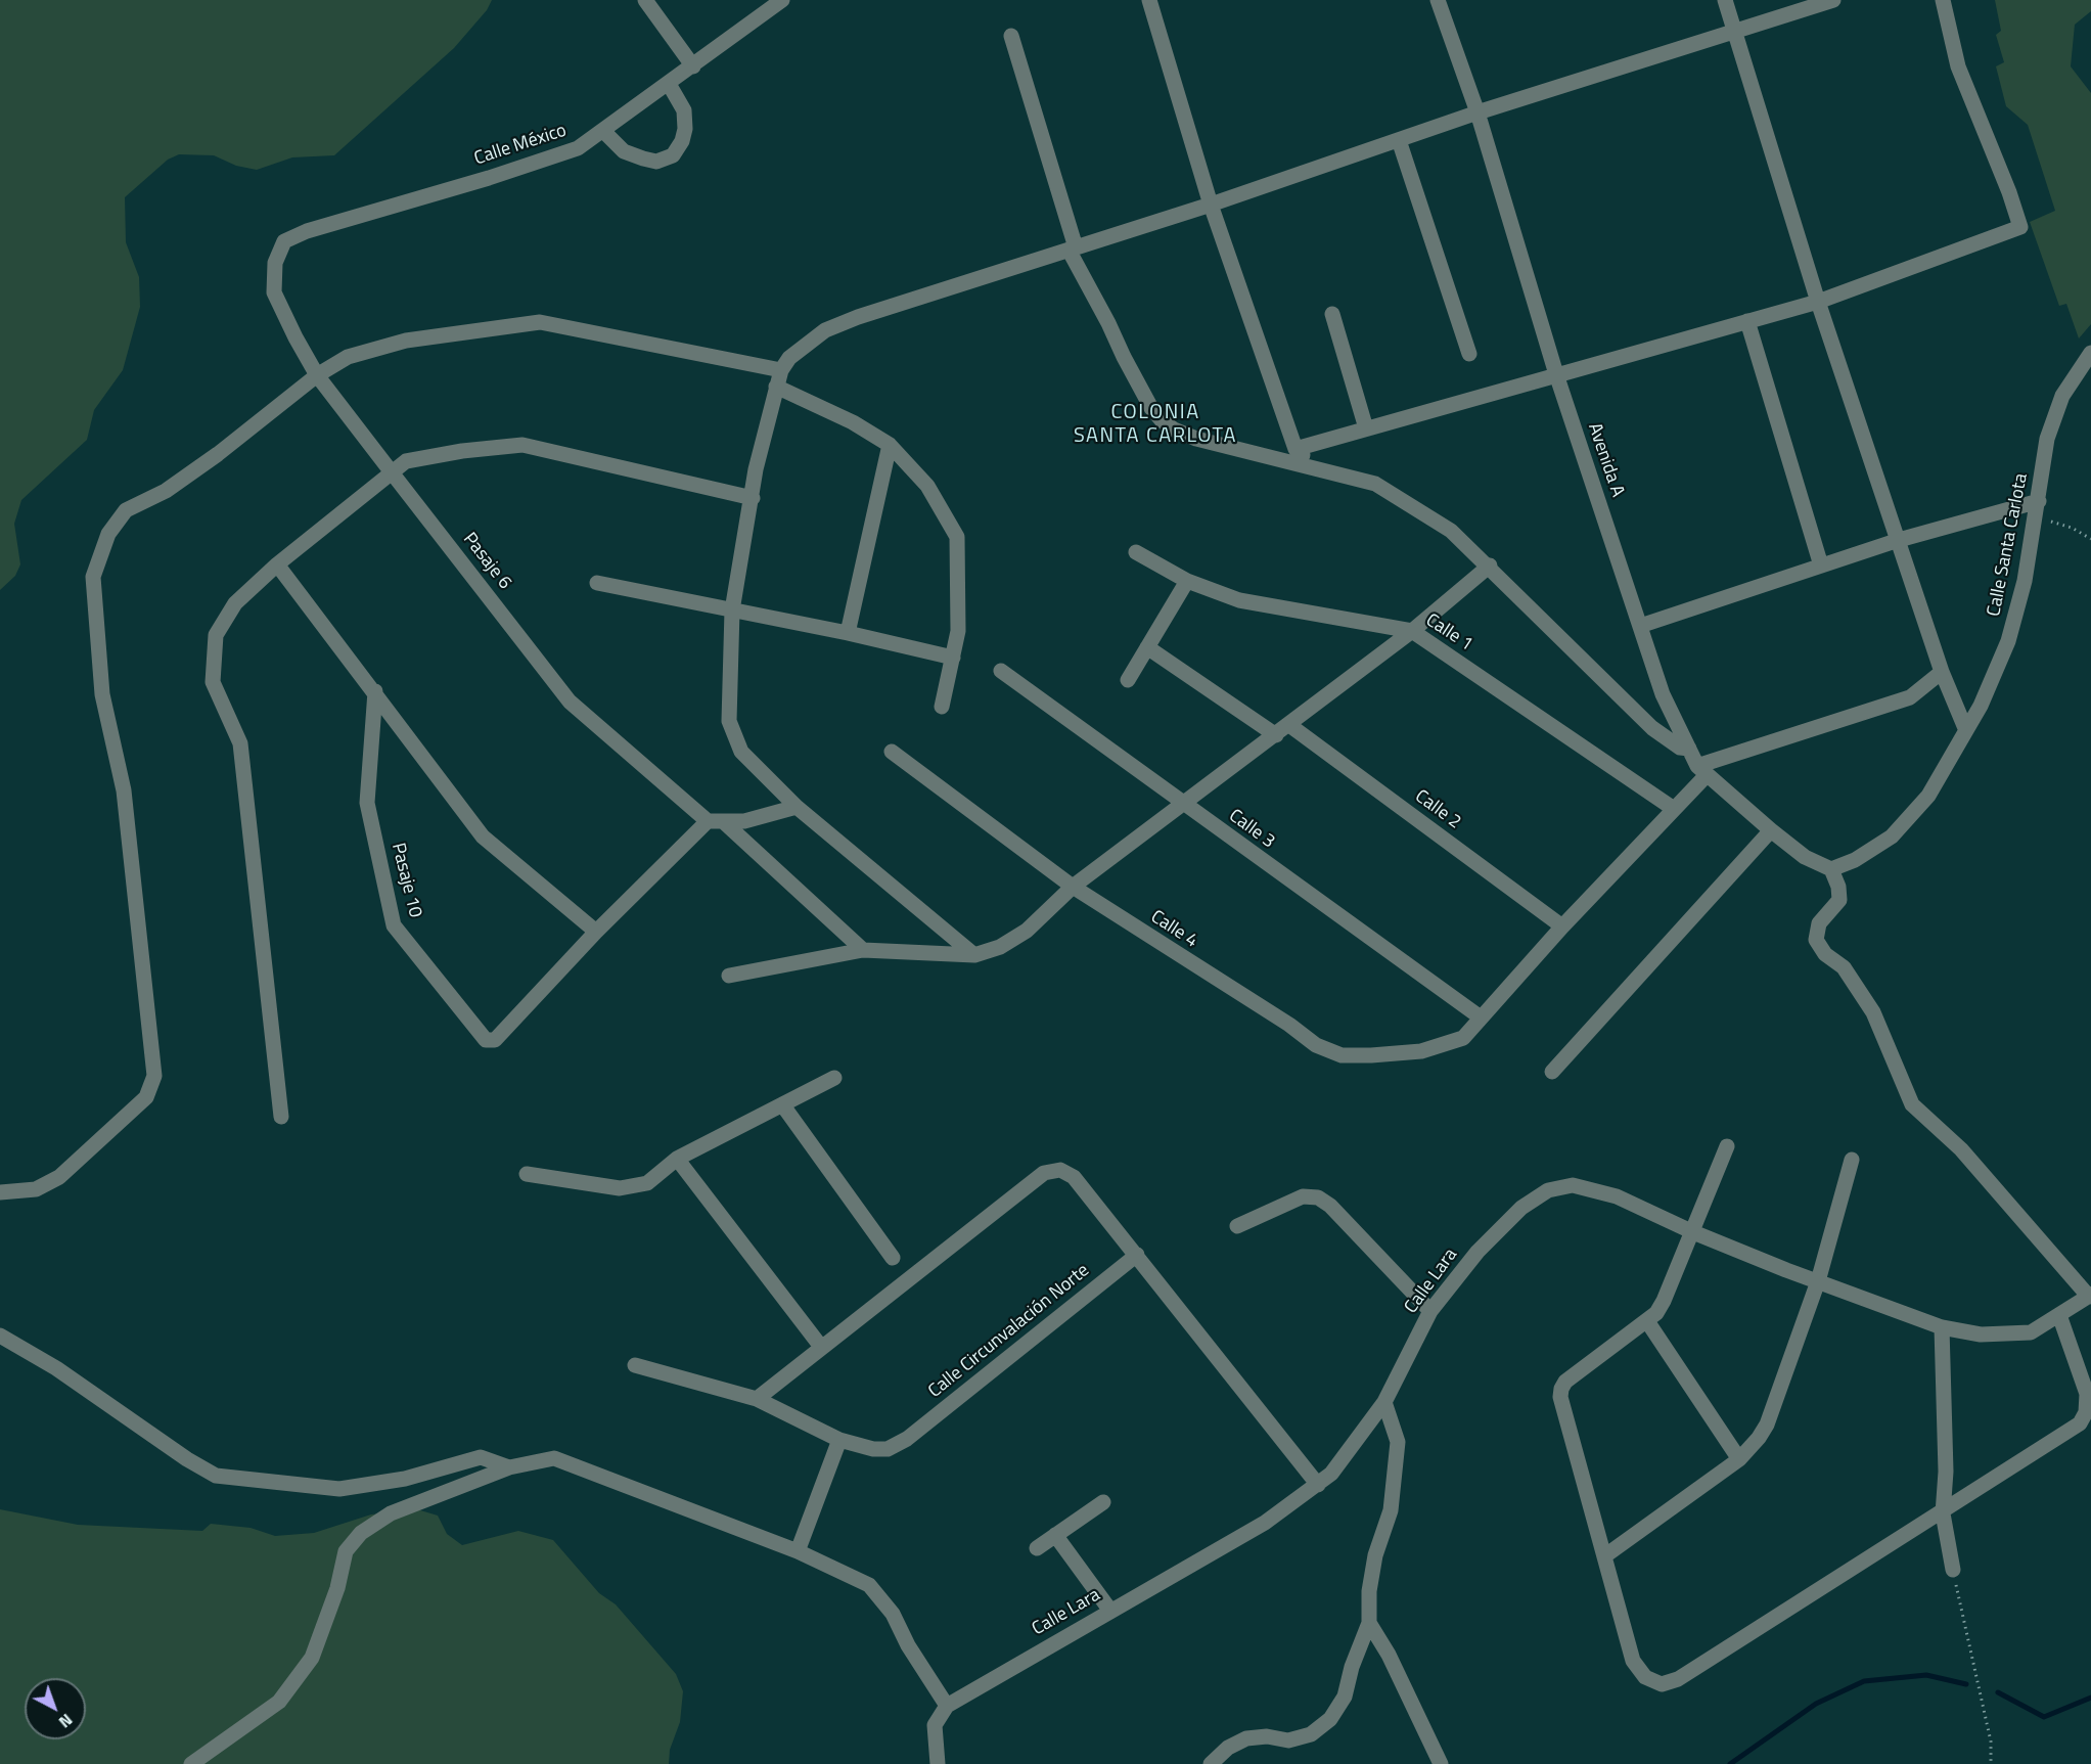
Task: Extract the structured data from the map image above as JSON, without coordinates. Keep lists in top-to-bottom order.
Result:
{
  "streets": {
    "street": [
      "Calle México",
      "Avenida A",
      "Calle Santa Carlota",
      "Pasaje 6",
      "Calle 1",
      "Calle 2",
      "Calle 3",
      "Pasaje 10",
      "Calle 4",
      "Calle Lara",
      "Calle Circunvalación Norte"
    ]
  },
  "crossings": [
    ["Calle México", "Pasaje 6"],
    ["Avenida A", "Calle Santa Carlota"],
    ["Calle 3", "Calle 4"]
  ],
  "districts": ["COLONIA SANTA CARLOTA"],
  "north": "bottom right"
}
